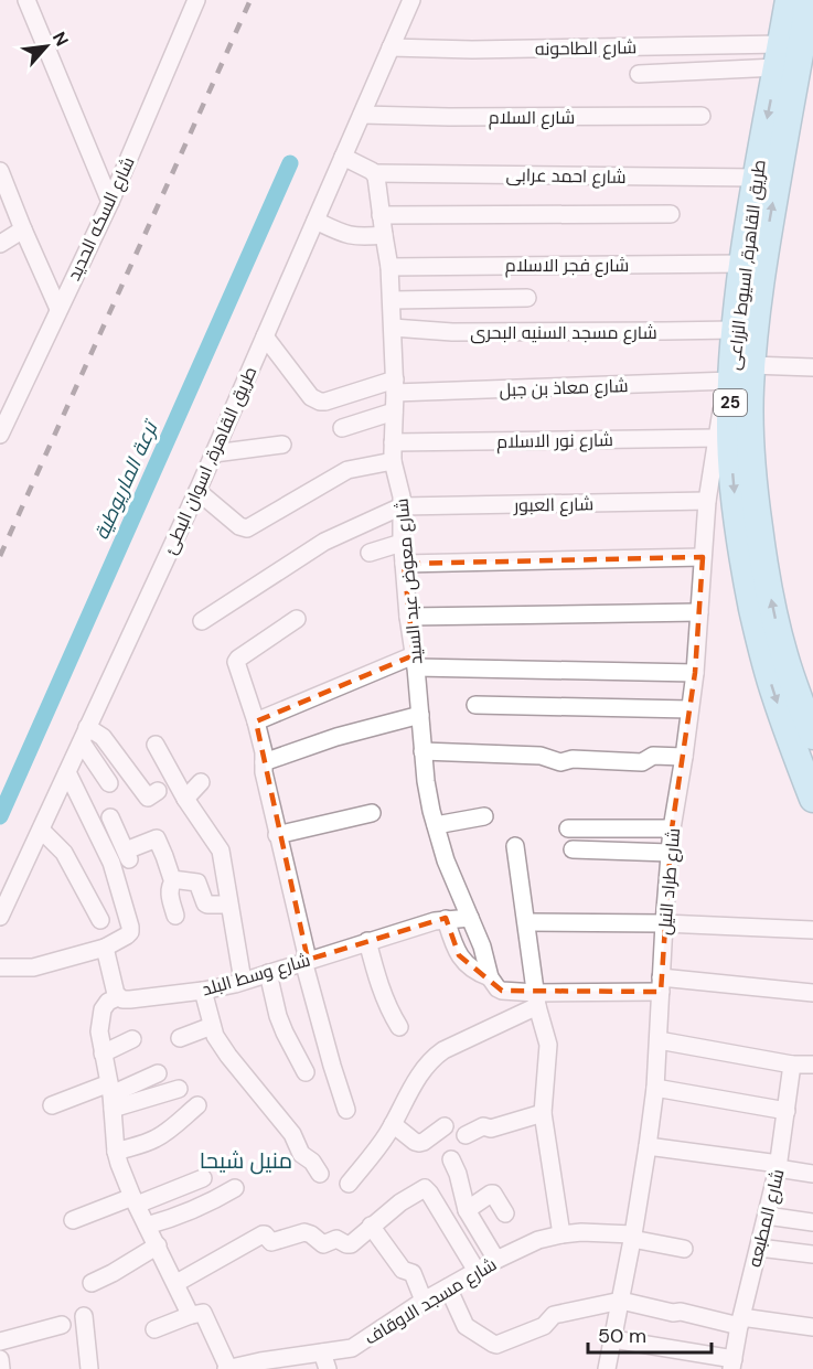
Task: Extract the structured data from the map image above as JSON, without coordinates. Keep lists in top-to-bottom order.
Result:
{
  "streets": {
    "highway": ["طريق القاهرة, اسيوط الزراعى", "25"],
    "street": [
      "شارع الطاحونه",
      "شارع السلام",
      "شارع احمد عرابى",
      "شارع السكه الحديد",
      "شارع فجر الاسلام",
      "شارع مسجد السنيه البحرى",
      "شارع معاذ بن جبل",
      "شارع نور الاسلام",
      "طريق القاهرة, اسوان البطئ",
      "شارع العبور",
      "شارع معوض عبد السيد",
      "شارع طراد النيل",
      "شارع وسط البلد",
      "شارع المطبعه",
      "شارع مسجد الاوقاف"
    ]
  },
  "crossings": [
    ["شارع الطاحونه", "طريق القاهرة, اسيوط الزراعى"],
    ["شارع الطاحونه", "طريق القاهرة, اسوان البطئ"],
    ["شارع السلام", "طريق القاهرة, اسوان البطئ"],
    ["شارع احمد عرابى", "طريق القاهرة, اسيوط الزراعى"],
    ["شارع احمد عرابى", "شارع معوض عبد السيد"],
    ["شارع فجر الاسلام", "طريق القاهرة, اسيوط الزراعى"],
    ["شارع فجر الاسلام", "شارع معوض عبد السيد"],
    ["طريق القاهرة, اسيوط الزراعى", "شارع مسجد السنيه البحرى"],
    ["طريق القاهرة, اسيوط الزراعى", "شارع معاذ بن جبل"],
    ["طريق القاهرة, اسيوط الزراعى", "شارع طراد النيل"],
    ["شارع مسجد السنيه البحرى", "شارع معوض عبد السيد"],
    ["شارع معاذ بن جبل", "طريق القاهرة, اسوان البطئ"],
    ["شارع معاذ بن جبل", "شارع معوض عبد السيد"],
    ["شارع معاذ بن جبل", "شارع طراد النيل"],
    ["شارع نور الاسلام", "شارع معوض عبد السيد"],
    ["شارع نور الاسلام", "شارع طراد النيل"],
    ["شارع العبور", "شارع معوض عبد السيد"],
    ["شارع العبور", "شارع طراد النيل"],
    ["شارع معوض عبد السيد", "شارع وسط البلد"],
    ["شارع طراد النيل", "شارع مسجد الاوقاف"]
  ],
  "districts": ["منيل شيحا"],
  "water": ["ترعة الماريوطية"],
  "scale_bar": "50 m",
  "north": "top right"
}
